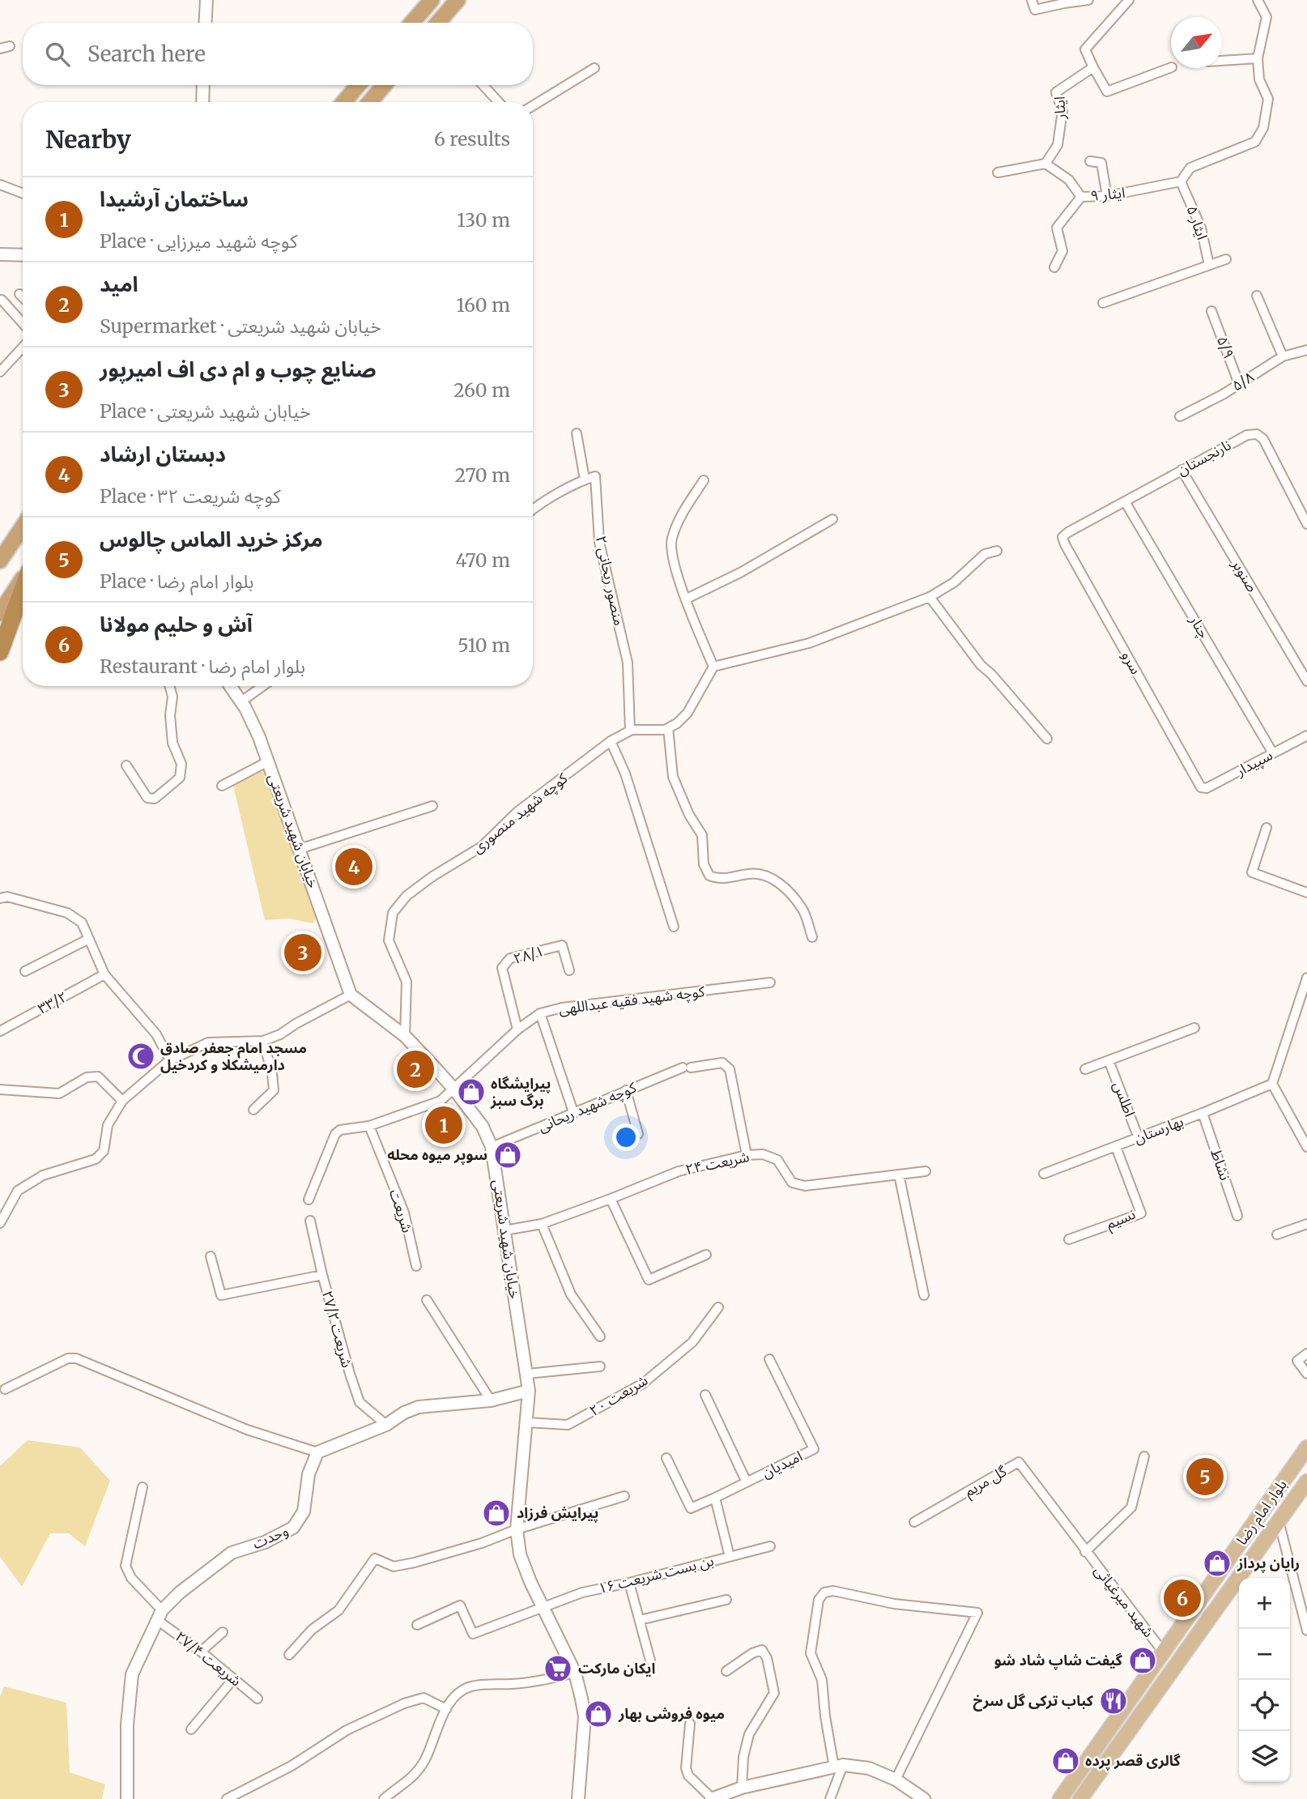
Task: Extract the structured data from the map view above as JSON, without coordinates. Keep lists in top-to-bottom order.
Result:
{
  "streets": {
    "main road": ["بلوار امام رضا"],
    "street": [
      "ایثار",
      "ایثار ۹",
      "ایثار ۵",
      "۵/۹",
      "۵/۸",
      "نارنجستان",
      "صنوبر",
      "منصور ریحانی ۲",
      "چنار",
      "سرو",
      "سپیدار",
      "کوچه شهید منصوری",
      "خیابان شهید شریعتی",
      "۲۸/۱",
      "کوچه شهید فقیه عبداللهی",
      "۳۳/۲",
      "اطلس",
      "کوچه شهید ریحانی",
      "بهارستان",
      "شریعت ۲۴",
      "نشاط",
      "شریعت",
      "نسیم",
      "شریعت ۲۷/۲",
      "شریعت ۲۰",
      "امیدیان",
      "گل مریم",
      "وحدت",
      "بن بست شریعت ۱۶",
      "شهید میرغیاثی",
      "شریعت ۲۷/۴"
    ]
  },
  "crossings": [
    ["ایثار ۹", "ایثار ۵"],
    ["۵/۹", "۵/۸"],
    ["نارنجستان", "صنوبر"],
    ["نارنجستان", "چنار"],
    ["نارنجستان", "سرو"],
    ["منصور ریحانی ۲", "کوچه شهید منصوری"],
    ["چنار", "سپیدار"],
    ["سرو", "سپیدار"],
    ["کوچه شهید منصوری", "خیابان شهید شریعتی"],
    ["خیابان شهید شریعتی", "کوچه شهید فقیه عبداللهی"],
    ["خیابان شهید شریعتی", "کوچه شهید ریحانی"],
    ["خیابان شهید شریعتی", "شریعت ۲۴"],
    ["خیابان شهید شریعتی", "شریعت ۲۰"],
    ["خیابان شهید شریعتی", "بن بست شریعت ۱۶"],
    ["۲۸/۱", "کوچه شهید فقیه عبداللهی"],
    ["کوچه شهید فقیه عبداللهی", "شریعت"],
    ["اطلس", "بهارستان"],
    ["کوچه شهید ریحانی", "شریعت ۲۴"],
    ["بهارستان", "نشاط"],
    ["بهارستان", "نسیم"],
    ["گل مریم", "شهید میرغیاثی"],
    ["بلوار امام رضا", "شهید میرغیاثی"],
    ["وحدت", "شریعت ۲۷/۴"]
  ],
  "places": {
    "mosque": ["مسجد امام جعفر صادق دارمیشکلا و کردخیل"],
    "shop": [
      "پیرایشگاه برگ سبز",
      "سوپر میوه محله",
      "پیرایش فرزاد",
      "رایان پرداز",
      "گیفت شاپ شاد شو",
      "میوه فروشی بهار",
      "گالری قصر پرده"
    ],
    "supermarket": ["ایکان مارکت"],
    "restaurant": ["کباب ترکی گل سرخ"]
  },
  "north": "top right",
  "page": {
    "search": "Search here",
    "heading": ["Nearby", "6 results"],
    "list": [
      {
        "mark": "1",
        "name": "ساختمان آرشیدا",
        "note": "Place · کوچه شهید میرزایی",
        "value": "130 m"
      },
      {
        "mark": "2",
        "name": "امید",
        "note": "Supermarket · خیابان شهید شریعتی",
        "value": "160 m"
      },
      {
        "mark": "3",
        "name": "صنایع چوب و ام دی اف امیرپور",
        "note": "Place · خیابان شهید شریعتی",
        "value": "260 m"
      },
      {
        "mark": "4",
        "name": "دبستان ارشاد",
        "note": "Place · کوچه شریعت ۳۲",
        "value": "270 m"
      },
      {
        "mark": "5",
        "name": "مرکز خرید الماس چالوس",
        "note": "Place · بلوار امام رضا",
        "value": "470 m"
      },
      {
        "mark": "6",
        "name": "آش و حلیم مولانا",
        "note": "Restaurant · بلوار امام رضا",
        "value": "510 m"
      }
    ],
    "pins": [
      "4",
      "3",
      "2",
      "1",
      "5",
      "6"
    ],
    "map_buttons": ["+", "−"]
  }
}
